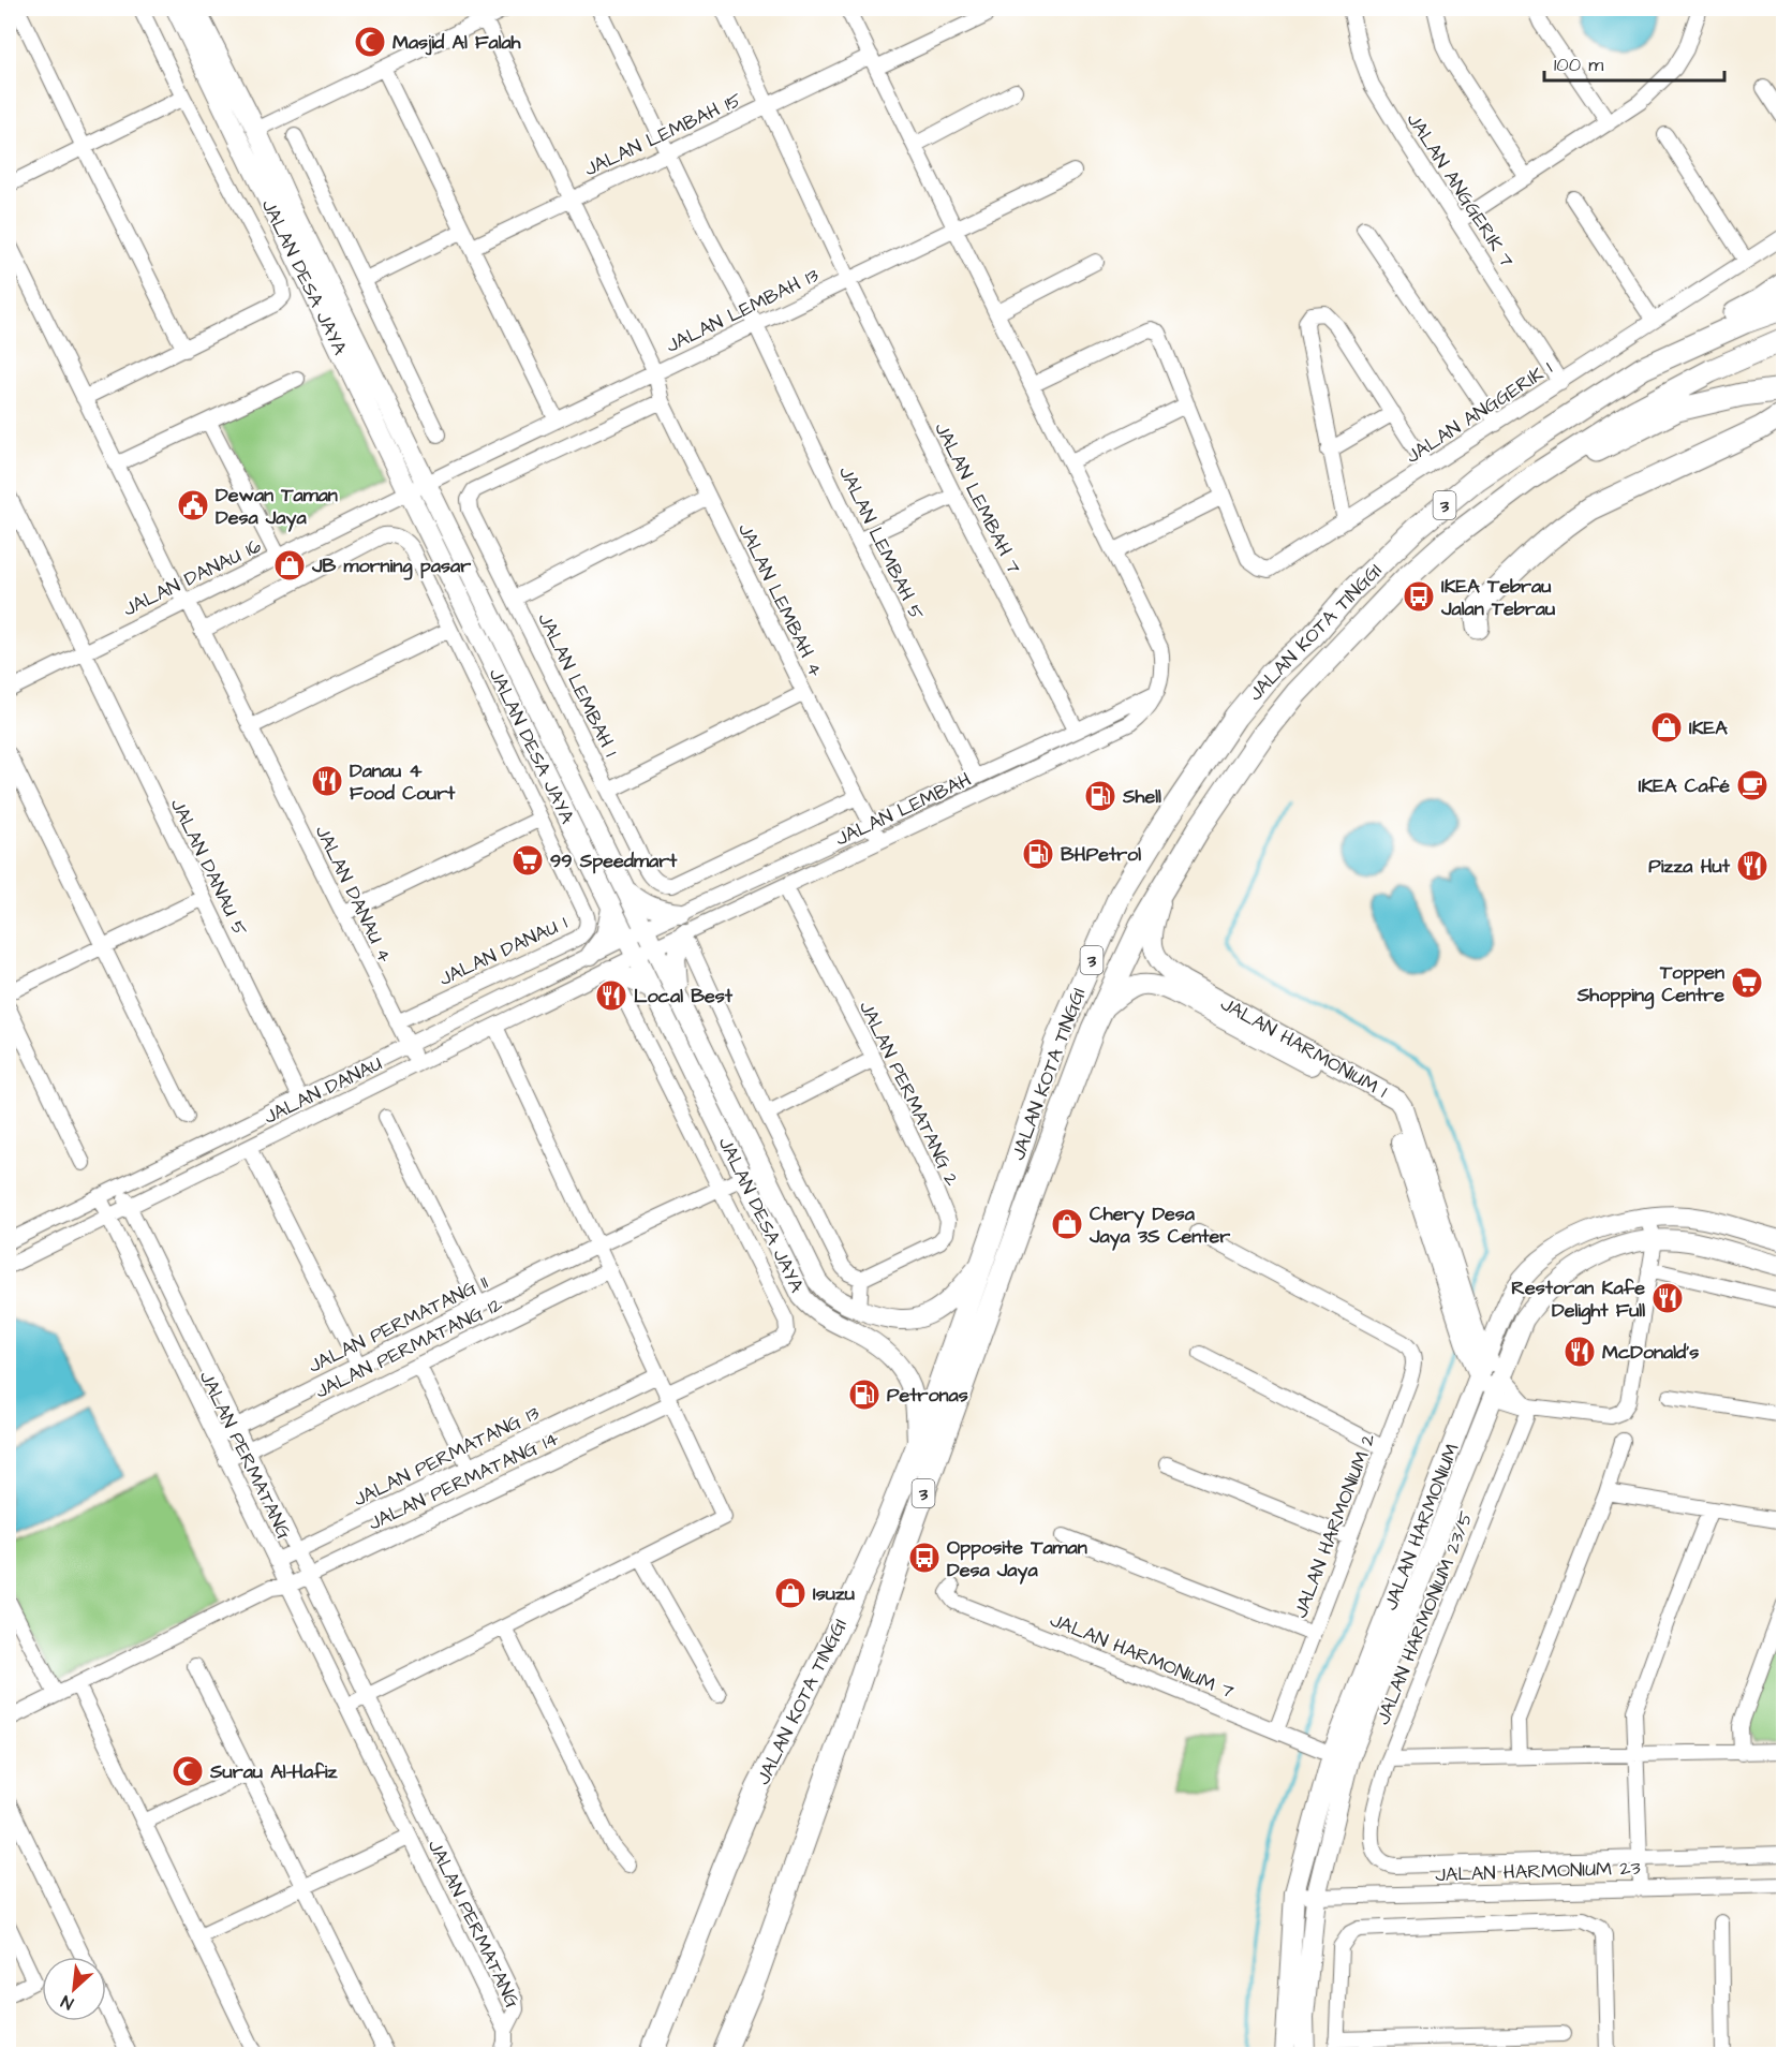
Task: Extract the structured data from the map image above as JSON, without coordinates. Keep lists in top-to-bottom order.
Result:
{
  "streets": {
    "highway": ["3", "JALAN KOTA TINGGI"],
    "main road": ["JALAN DESA JAYA", "JALAN HARMONIUM 1", "JALAN HARMONIUM"],
    "street": [
      "JALAN LEMBAH 15",
      "JALAN ANGGERIK 7",
      "JALAN LEMBAH 13",
      "JALAN ANGGERIK 1",
      "JALAN LEMBAH 7",
      "JALAN LEMBAH 5",
      "JALAN DANAU 16",
      "JALAN LEMBAH 4",
      "JALAN LEMBAH 1",
      "JALAN LEMBAH",
      "JALAN DANAU 5",
      "JALAN DANAU 4",
      "JALAN DANAU 1",
      "JALAN DANAU",
      "JALAN PERMATANG 2",
      "JALAN PERMATANG 11",
      "JALAN PERMATANG 12",
      "JALAN PERMATANG",
      "JALAN PERMATANG 13",
      "JALAN PERMATANG 14",
      "JALAN HARMONIUM 2",
      "JALAN HARMONIUM 23/5",
      "JALAN HARMONIUM 7",
      "JALAN HARMONIUM 23"
    ]
  },
  "crossings": [
    ["JALAN LEMBAH 15", "JALAN LEMBAH 7"],
    ["JALAN LEMBAH 15", "JALAN LEMBAH 5"],
    ["JALAN LEMBAH 15", "JALAN LEMBAH 4"],
    ["JALAN LEMBAH 15", "JALAN LEMBAH"],
    ["JALAN ANGGERIK 7", "JALAN ANGGERIK 1"],
    ["JALAN DESA JAYA", "JALAN LEMBAH 13"],
    ["JALAN DESA JAYA", "JALAN DANAU 16"],
    ["JALAN DESA JAYA", "JALAN KOTA TINGGI"],
    ["JALAN DESA JAYA", "JALAN LEMBAH"],
    ["JALAN DESA JAYA", "JALAN DANAU"],
    ["JALAN DESA JAYA", "JALAN PERMATANG 11"],
    ["JALAN LEMBAH 13", "JALAN LEMBAH 7"],
    ["JALAN LEMBAH 13", "JALAN LEMBAH 5"],
    ["JALAN LEMBAH 13", "JALAN DANAU 16"],
    ["JALAN LEMBAH 13", "JALAN LEMBAH 4"],
    ["JALAN LEMBAH 13", "JALAN LEMBAH"],
    ["JALAN LEMBAH 7", "JALAN LEMBAH"],
    ["JALAN LEMBAH 5", "JALAN LEMBAH"],
    ["JALAN DANAU 16", "JALAN DANAU 5"],
    ["JALAN DANAU 16", "JALAN DANAU 4"],
    ["JALAN LEMBAH 4", "JALAN LEMBAH 1"],
    ["JALAN LEMBAH 4", "JALAN LEMBAH"],
    ["JALAN KOTA TINGGI", "JALAN HARMONIUM 1"],
    ["JALAN LEMBAH", "JALAN DANAU"],
    ["JALAN LEMBAH", "JALAN PERMATANG 2"],
    ["JALAN DANAU 5", "JALAN DANAU"],
    ["JALAN DANAU 4", "JALAN DANAU 1"],
    ["JALAN DANAU 4", "JALAN DANAU"],
    ["JALAN HARMONIUM 1", "JALAN HARMONIUM"],
    ["JALAN DANAU", "JALAN PERMATANG"],
    ["JALAN PERMATANG 11", "JALAN PERMATANG"],
    ["JALAN PERMATANG 11", "JALAN PERMATANG 14"],
    ["JALAN PERMATANG 12", "JALAN PERMATANG"],
    ["JALAN PERMATANG", "JALAN PERMATANG 13"],
    ["JALAN PERMATANG", "JALAN PERMATANG 14"],
    ["JALAN HARMONIUM 2", "JALAN HARMONIUM 7"],
    ["JALAN HARMONIUM", "JALAN HARMONIUM 7"],
    ["JALAN HARMONIUM", "JALAN HARMONIUM 23"]
  ],
  "places": {
    "mosque": ["Masjid Al Falah", "Surau Al-Hafiz"],
    "public building": ["Dewan Taman Desa Jaya"],
    "shop": [
      "JB morning pasar",
      "IKEA",
      "Chery Desa Jaya 3S Center",
      "Isuzu"
    ],
    "bus stop": ["IKEA Tebrau Jalan Tebrau", "Opposite Taman Desa Jaya"],
    "restaurant": [
      "Danau 4 Food Court",
      "Pizza Hut",
      "Local Best",
      "Restoran Kafe Delight Full",
      "McDonald's"
    ],
    "cafe": ["IKEA Café"],
    "fuel station": ["Shell", "BHPetrol", "Petronas"],
    "supermarket": ["99 Speedmart", "Toppen Shopping Centre"]
  },
  "scale_bar": "100 m",
  "north": "bottom left"
}
